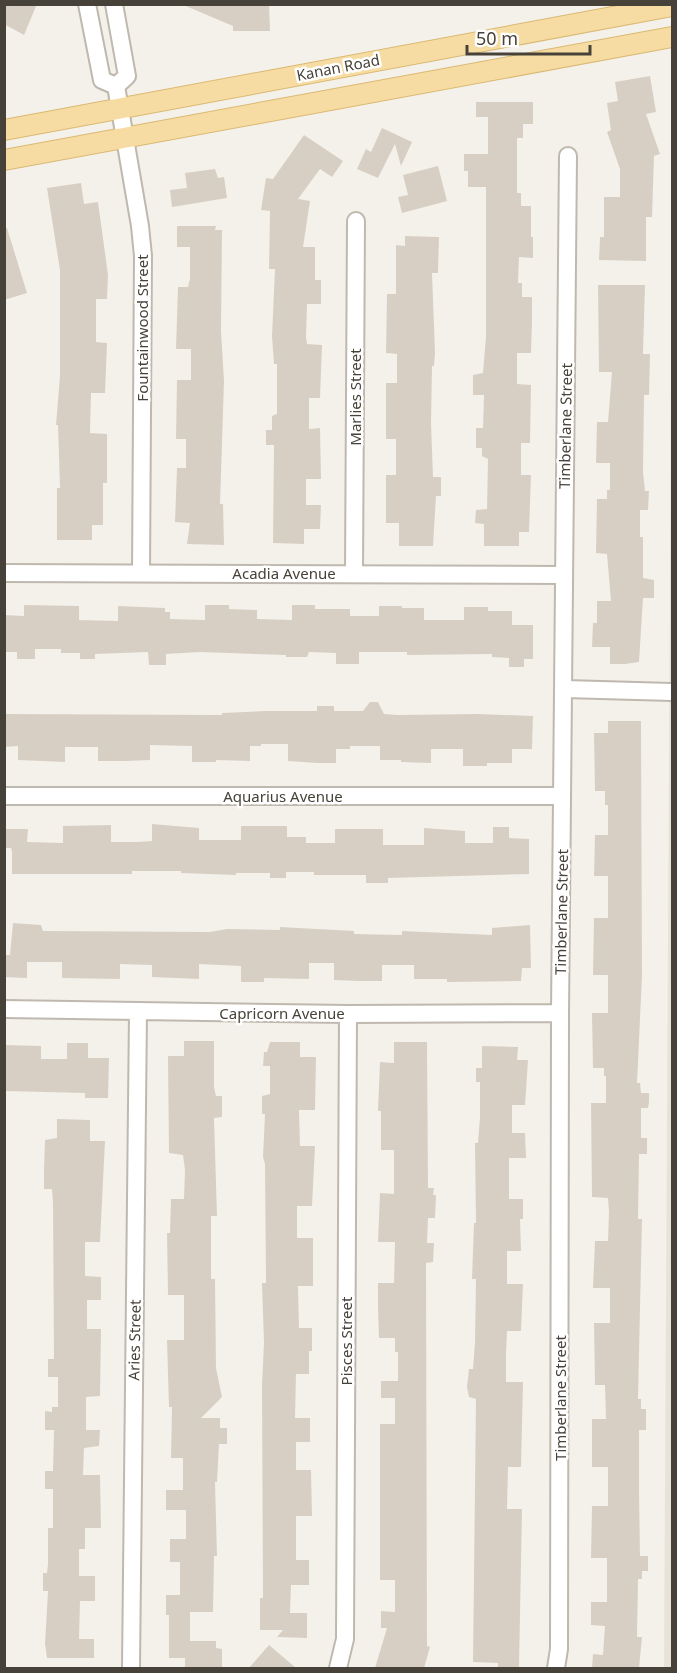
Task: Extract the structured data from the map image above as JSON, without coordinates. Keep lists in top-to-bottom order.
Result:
{
  "streets": {
    "main road": ["Kanan Road"],
    "street": [
      "Fountainwood Street",
      "Marlies Street",
      "Timberlane Street",
      "Acadia Avenue",
      "Aquarius Avenue",
      "Capricorn Avenue",
      "Aries Street",
      "Pisces Street"
    ]
  },
  "crossings": [
    ["Kanan Road", "Fountainwood Street"],
    ["Fountainwood Street", "Acadia Avenue"],
    ["Marlies Street", "Acadia Avenue"],
    ["Timberlane Street", "Acadia Avenue"],
    ["Timberlane Street", "Aquarius Avenue"],
    ["Timberlane Street", "Capricorn Avenue"],
    ["Capricorn Avenue", "Aries Street"],
    ["Capricorn Avenue", "Pisces Street"]
  ],
  "scale_bar": "50 m"
}
